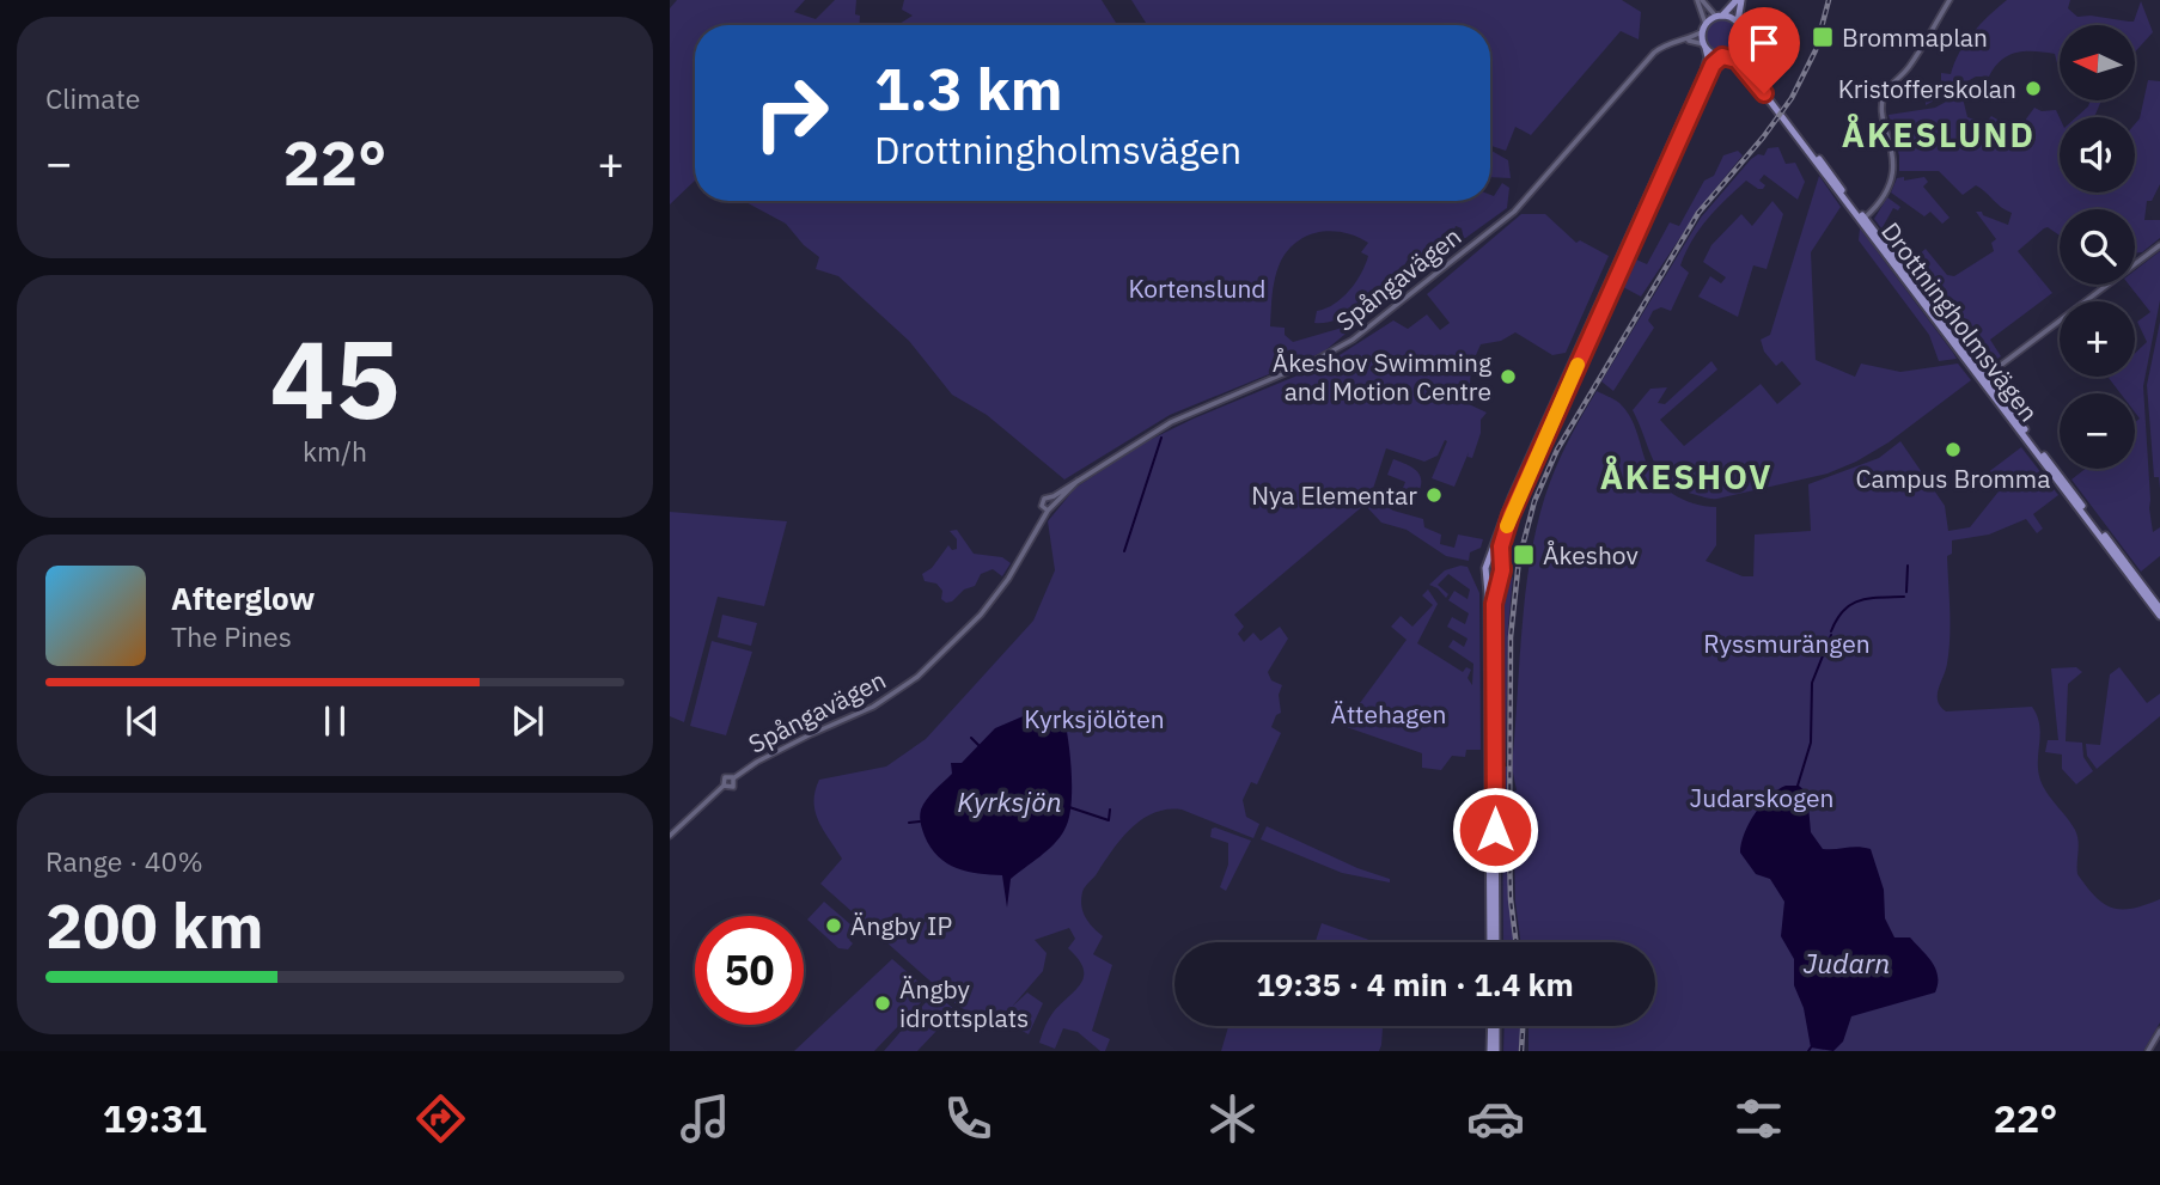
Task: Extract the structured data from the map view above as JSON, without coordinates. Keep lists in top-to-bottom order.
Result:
{
  "streets": {
    "main road": ["Drottningholmsvägen"],
    "street": ["Spångavägen"]
  },
  "crossings": [
    ["Spångavägen", "Drottningholmsvägen"]
  ],
  "districts": ["ÅKESLUND", "ÅKESHOV"],
  "water": ["Kyrksjön", "Judarn"],
  "parks": [
    "Kortenslund",
    "Ryssmurängen",
    "Ättehagen",
    "Kyrksjölöten",
    "Judarskogen"
  ],
  "places": {
    "transit": ["Brommaplan", "Åkeshov"],
    "other": [
      "Kristofferskolan",
      "Åkeshov Swimming and Motion Centre",
      "Campus Bromma",
      "Nya Elementar",
      "Ängby IP",
      "Ängby idrottsplats"
    ]
  },
  "north": "left",
  "page": {
    "tile": [
      "Climate",
      ["45", "km/h"],
      ["Range · 40%", "200 km"]
    ],
    "map_buttons": ["+", "−"],
    "turn": ["1.3 km", "Drottningholmsvägen"],
    "heat": ["−", "22°", "+"],
    "song": ["Afterglow", "The Pines"],
    "limit": "50",
    "trip": "19:35 · 4 min · 1.4 km",
    "tabs": ["19:31", "22°"]
  }
}
